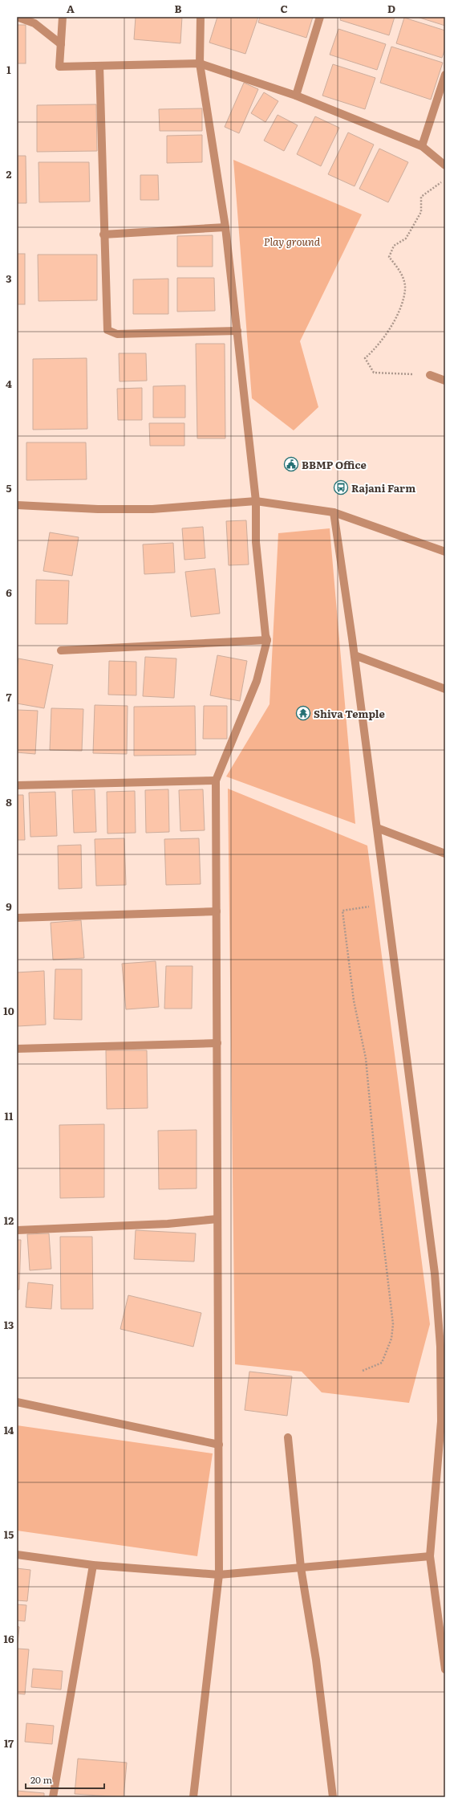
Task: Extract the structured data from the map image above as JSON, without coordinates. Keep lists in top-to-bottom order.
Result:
{
  "parks": ["Play ground"],
  "places": {
    "public building": ["BBMP Office"],
    "bus stop": ["Rajani Farm"],
    "temple": ["Shiva Temple"]
  },
  "scale_bar": "20 m",
  "grid": {
    "columns": [
      "A",
      "B",
      "C",
      "D"
    ],
    "rows": [
      "1",
      "2",
      "3",
      "4",
      "5",
      "6",
      "7",
      "8",
      "9",
      "10",
      "11",
      "12",
      "13",
      "14",
      "15",
      "16",
      "17"
    ]
  }
}
